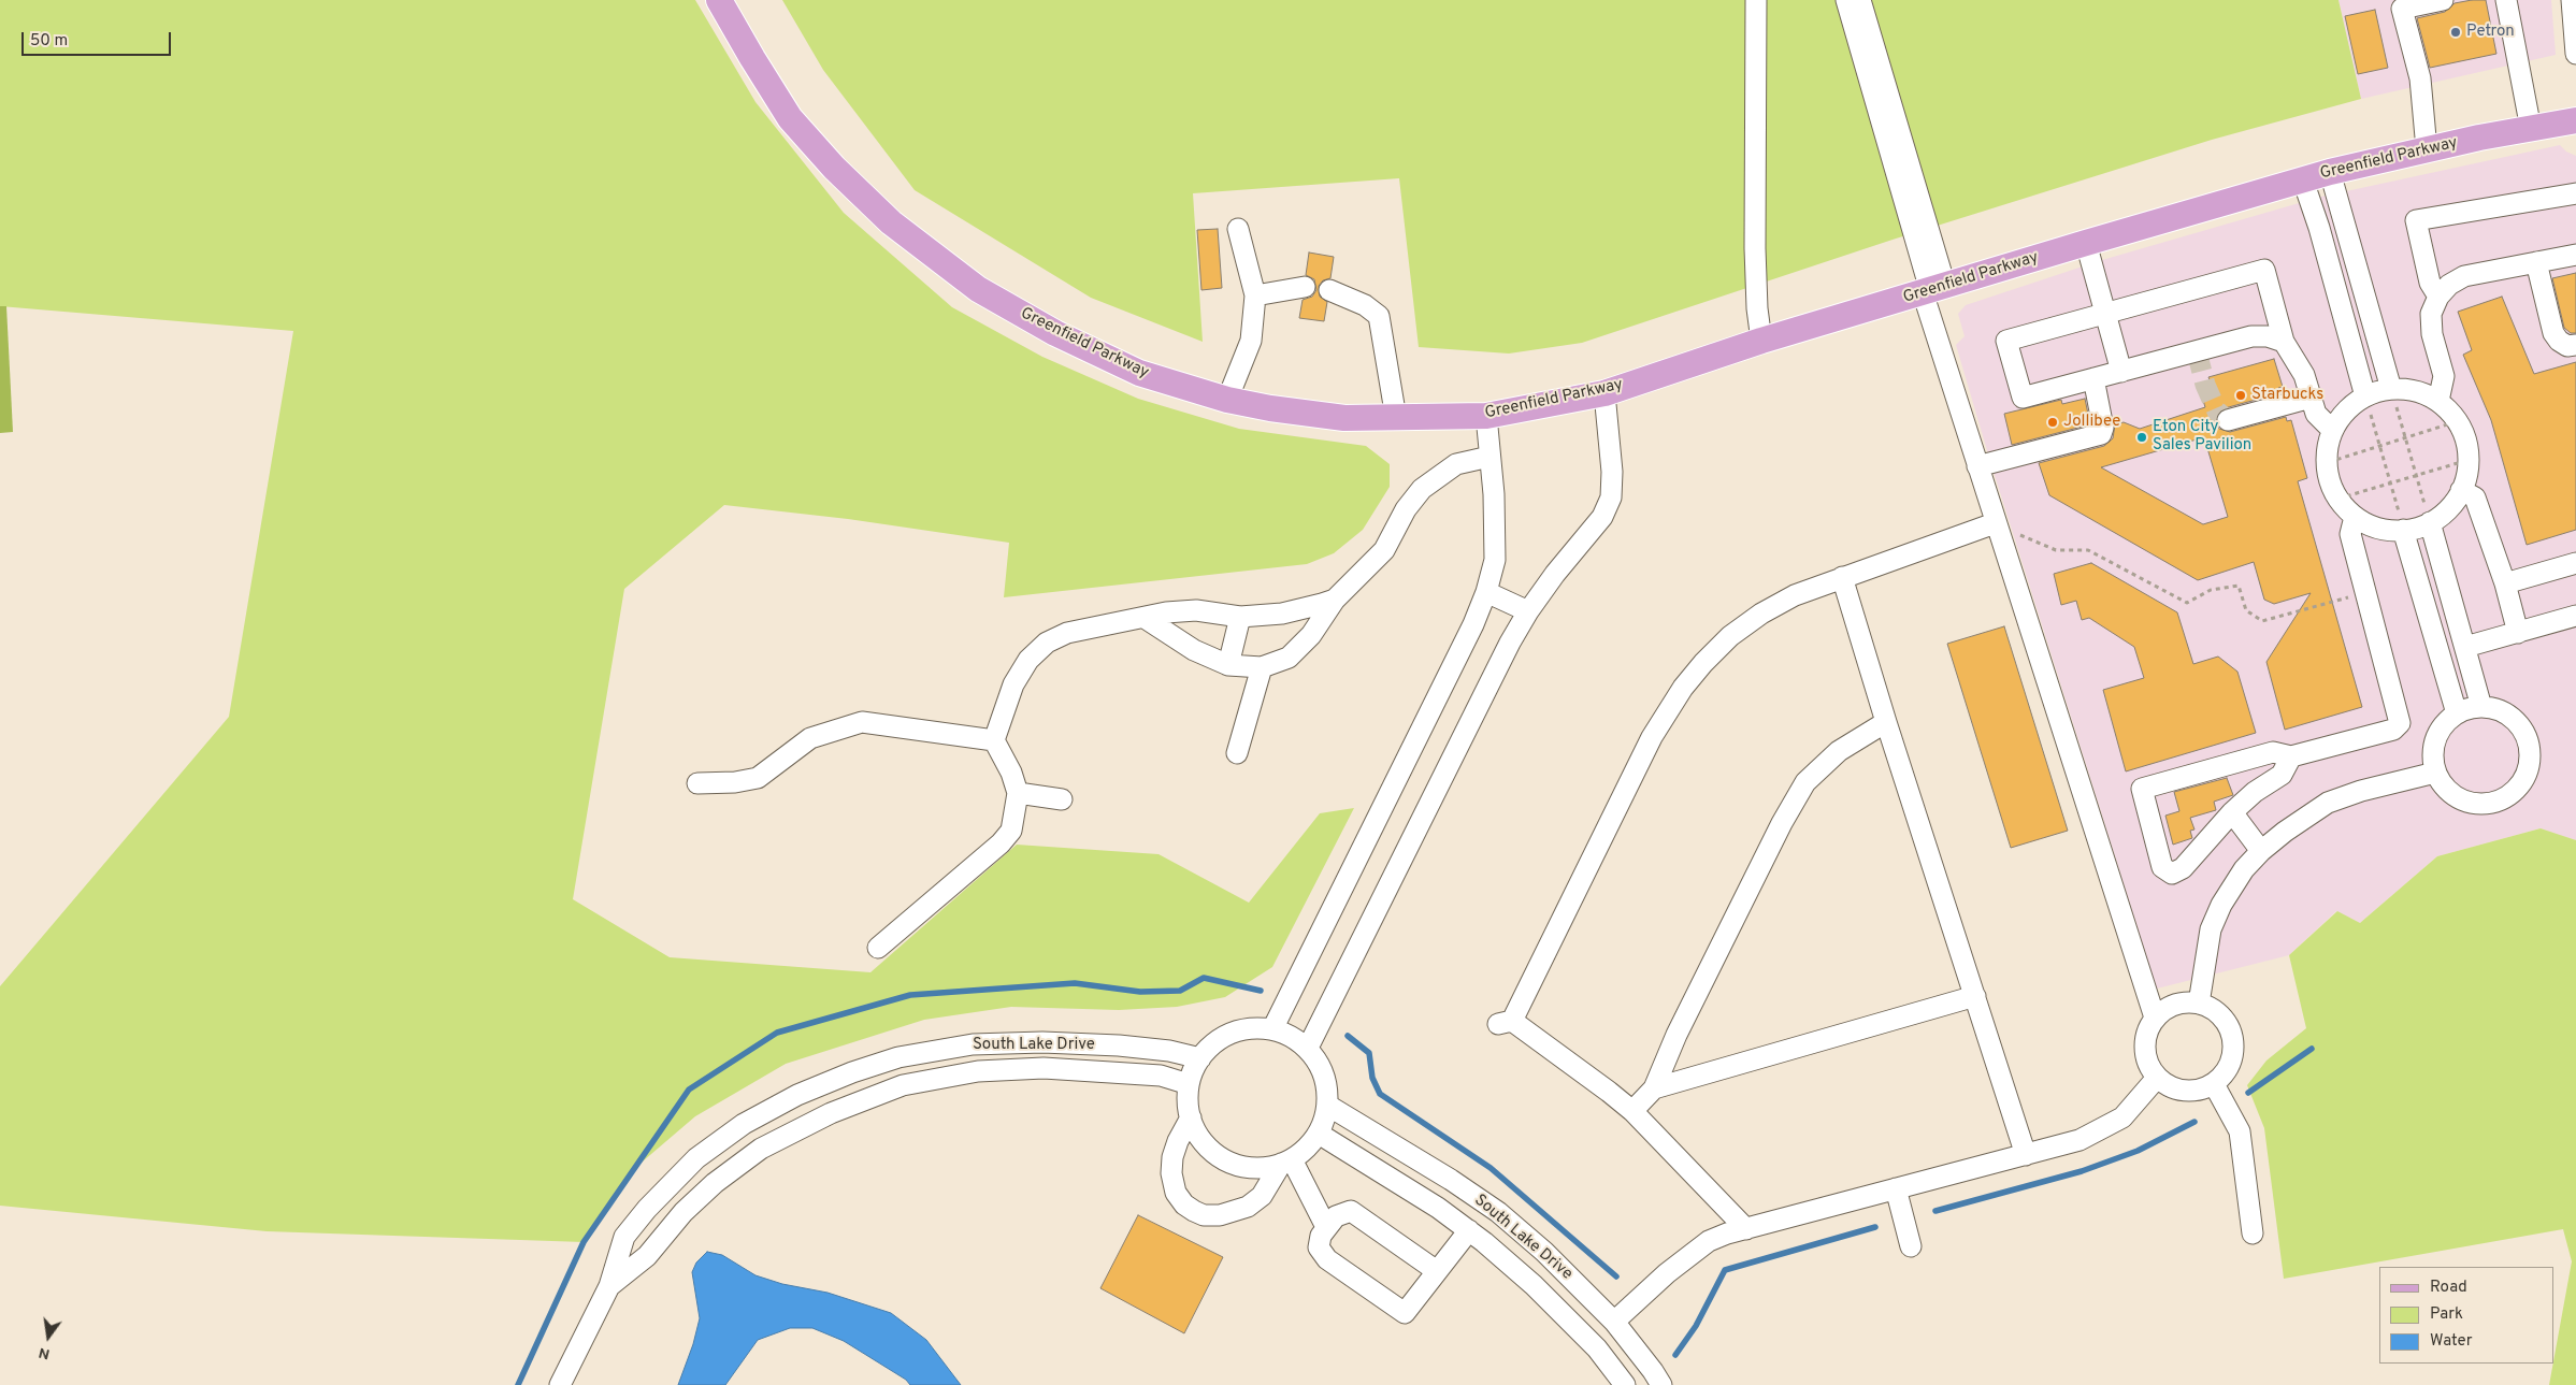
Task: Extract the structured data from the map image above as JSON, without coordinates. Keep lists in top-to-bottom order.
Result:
{
  "streets": {
    "main road": ["Greenfield Parkway"],
    "street": ["South Lake Drive"]
  },
  "places": [
    "Petron",
    "Starbucks",
    "Jollibee",
    "Eton City Sales Pavilion"
  ],
  "legend": ["Road", "Park", "Water"],
  "scale_bar": "50 m",
  "north": "bottom"
}
